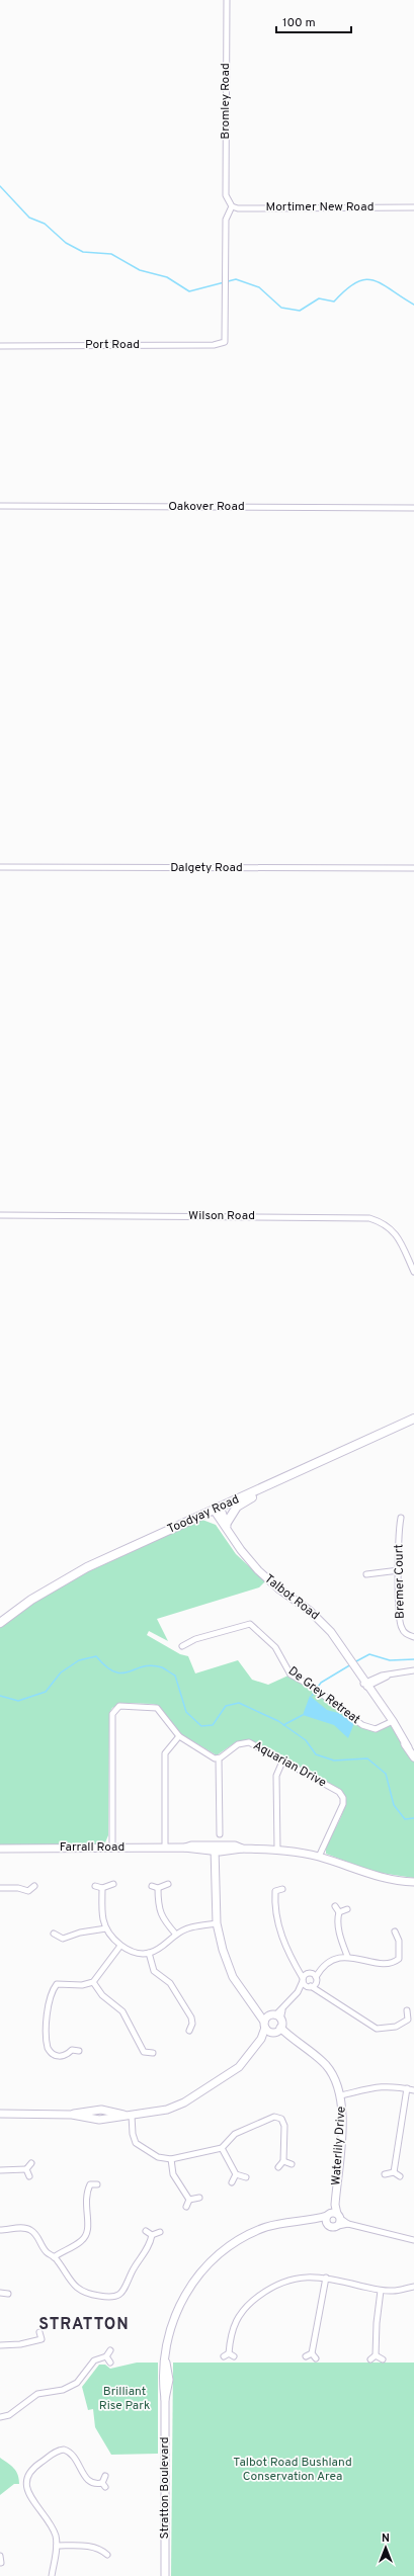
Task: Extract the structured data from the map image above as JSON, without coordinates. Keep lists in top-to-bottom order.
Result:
{
  "streets": {
    "main road": ["Toodyay Road"],
    "street": [
      "Bromley Road",
      "Mortimer New Road",
      "Port Road",
      "Oakover Road",
      "Dalgety Road",
      "Wilson Road",
      "Bremer Court",
      "Talbot Road",
      "De Grey Retreat",
      "Aquarian Drive",
      "Farrall Road",
      "Waterlily Drive",
      "Stratton Boulevard"
    ]
  },
  "crossings": [
    ["Bromley Road", "Mortimer New Road"],
    ["Bromley Road", "Port Road"],
    ["Mortimer New Road", "Port Road"],
    ["Toodyay Road", "Talbot Road"],
    ["Talbot Road", "De Grey Retreat"],
    ["Aquarian Drive", "Farrall Road"],
    ["Waterlily Drive", "Stratton Boulevard"]
  ],
  "districts": ["STRATTON"],
  "parks": ["Brilliant Rise Park", "Talbot Road Bushland Conservation Area"],
  "scale_bar": "100 m",
  "north": "top"
}
